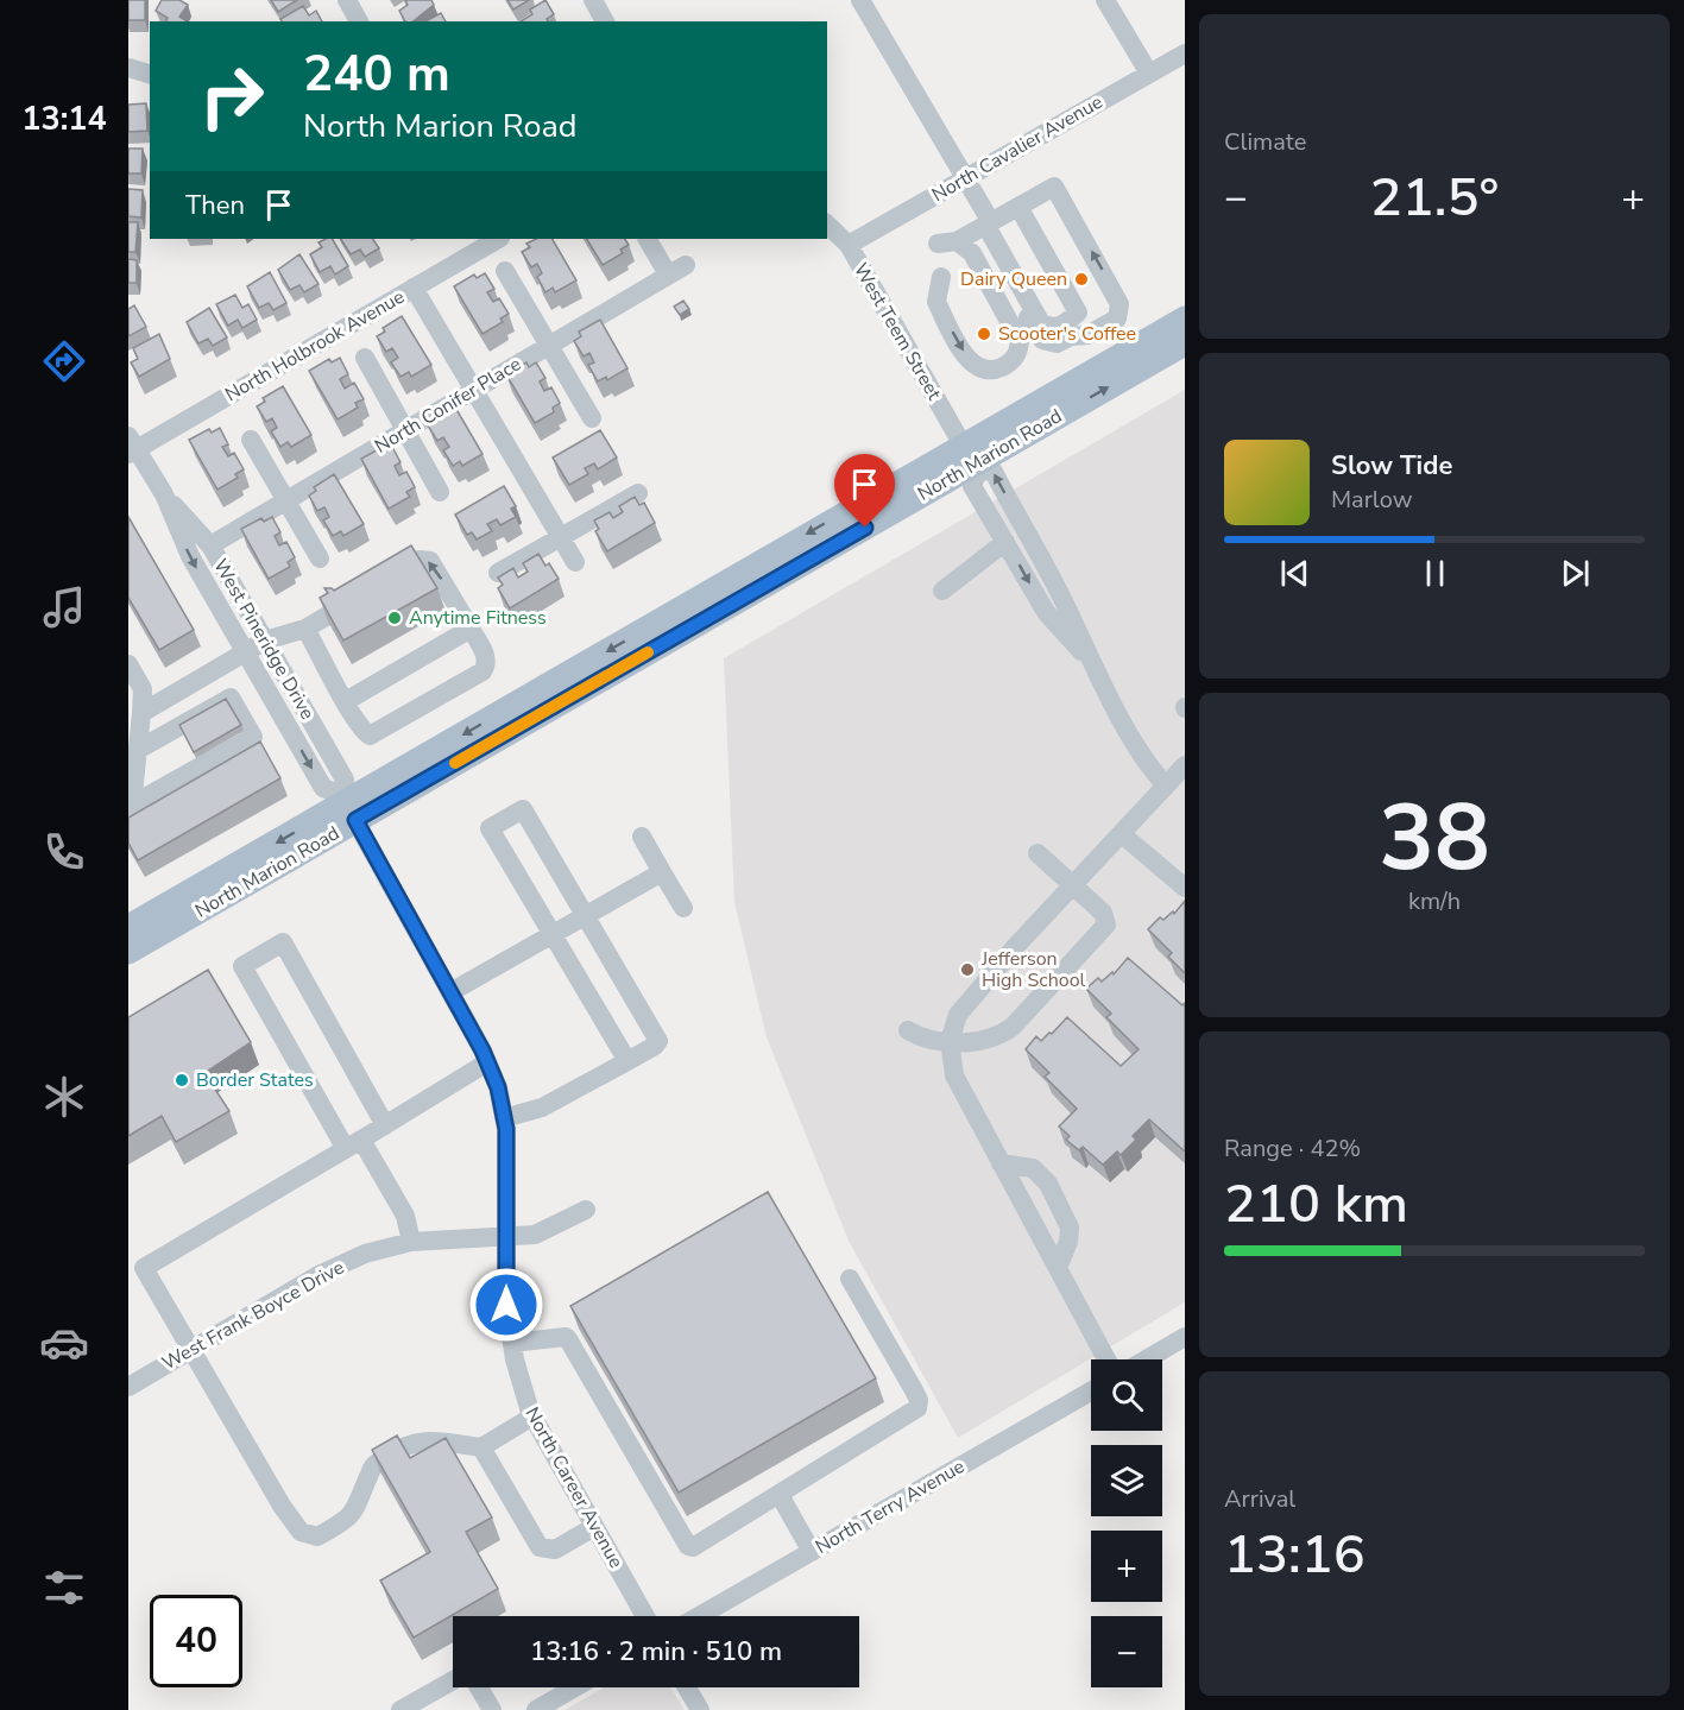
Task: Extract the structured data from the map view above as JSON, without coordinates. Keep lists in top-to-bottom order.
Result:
{
  "streets": {
    "main road": ["North Marion Road"],
    "street": [
      "North Cavalier Avenue",
      "West Teem Street",
      "North Holbrook Avenue",
      "North Conifer Place",
      "West Pineridge Drive",
      "West Frank Boyce Drive",
      "North Career Avenue",
      "North Terry Avenue"
    ]
  },
  "crossings": [
    ["North Cavalier Avenue", "West Teem Street"],
    ["West Teem Street", "North Marion Road"],
    ["North Holbrook Avenue", "West Pineridge Drive"],
    ["North Conifer Place", "West Pineridge Drive"],
    ["North Marion Road", "West Pineridge Drive"],
    ["North Marion Road", "North Career Avenue"],
    ["West Pineridge Drive", "North Career Avenue"],
    ["West Frank Boyce Drive", "North Career Avenue"]
  ],
  "places": [
    "Dairy Queen",
    "Scooter's Coffee",
    "Anytime Fitness",
    "Jefferson High School",
    "Border States"
  ],
  "page": {
    "tabs": "13:14",
    "tile": [
      "Climate",
      ["38", "km/h"],
      ["Range · 42%", "210 km"],
      ["Arrival", "13:16"]
    ],
    "turn": ["240 m", "North Marion Road"],
    "heat": ["−", "21.5°", "+"],
    "then": "Then",
    "song": ["Slow Tide", "Marlow"],
    "map_buttons": ["+", "−"],
    "limit": "40",
    "trip": "13:16 · 2 min · 510 m"
  }
}
